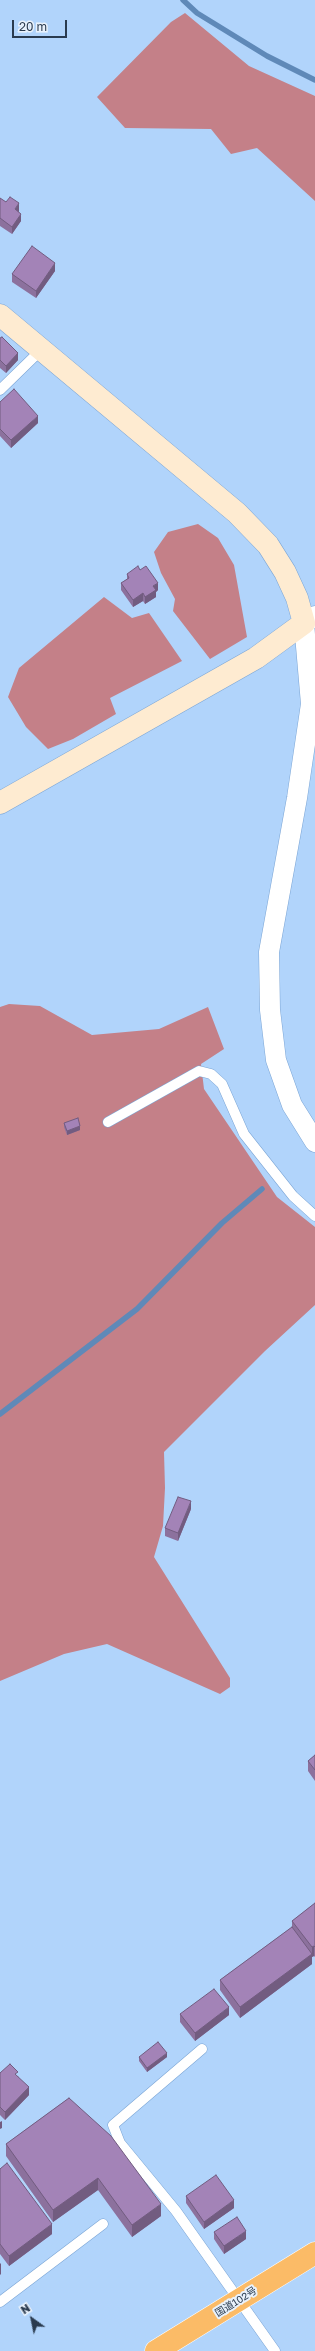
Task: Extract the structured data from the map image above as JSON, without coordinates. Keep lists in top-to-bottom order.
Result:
{
  "streets": {
    "highway": ["国道102号"]
  },
  "scale_bar": "20 m",
  "north": "top left"
}
